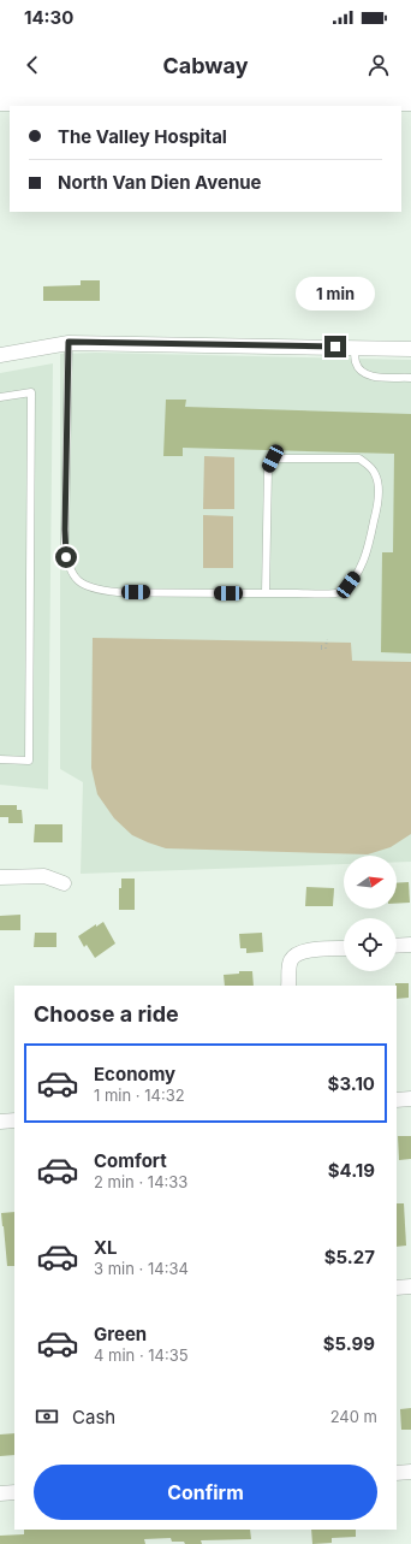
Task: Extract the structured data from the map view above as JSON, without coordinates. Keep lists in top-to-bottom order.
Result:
{
  "north": "right",
  "page": {
    "status": "14:30",
    "header": "Cabway",
    "banner": ["The Valley Hospital", "North Van Dien Avenue"],
    "bubble": "1 min",
    "heading": "Choose a ride",
    "list": [
      {
        "name": "Economy",
        "note": "1 min · 14:32",
        "value": "$3.10"
      },
      {
        "name": "Comfort",
        "note": "2 min · 14:33",
        "value": "$4.19"
      },
      {
        "name": "XL",
        "note": "3 min · 14:34",
        "value": "$5.27"
      },
      {
        "name": "Green",
        "note": "4 min · 14:35",
        "value": "$5.99"
      }
    ],
    "pay": ["Cash", "240 m"],
    "buttons": "Confirm"
  }
}
